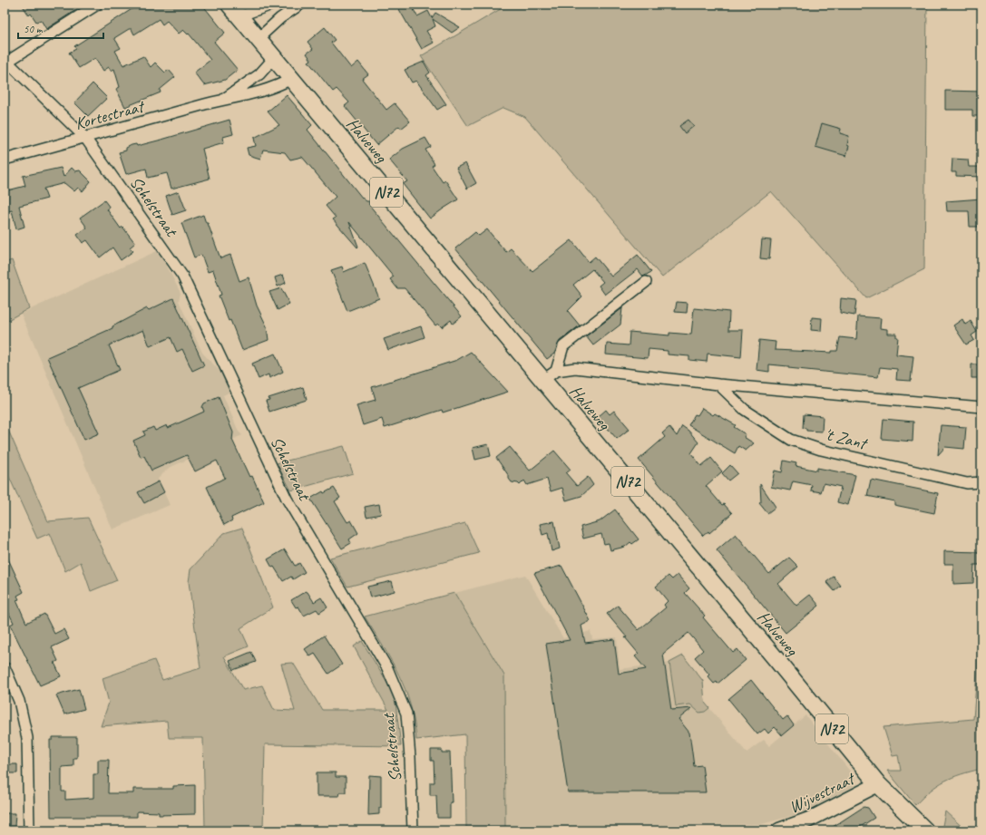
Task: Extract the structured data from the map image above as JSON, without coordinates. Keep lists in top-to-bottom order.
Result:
{
  "streets": {
    "main road": ["Halveweg", "N72"],
    "street": [
      "Kortestraat",
      "Schelstraat",
      "'t Zant",
      "Wijvestraat"
    ]
  },
  "crossings": [
    ["Kortestraat", "Halveweg"],
    ["Kortestraat", "Schelstraat"],
    ["Halveweg", "Wijvestraat"]
  ],
  "scale_bar": "50 m"
}
